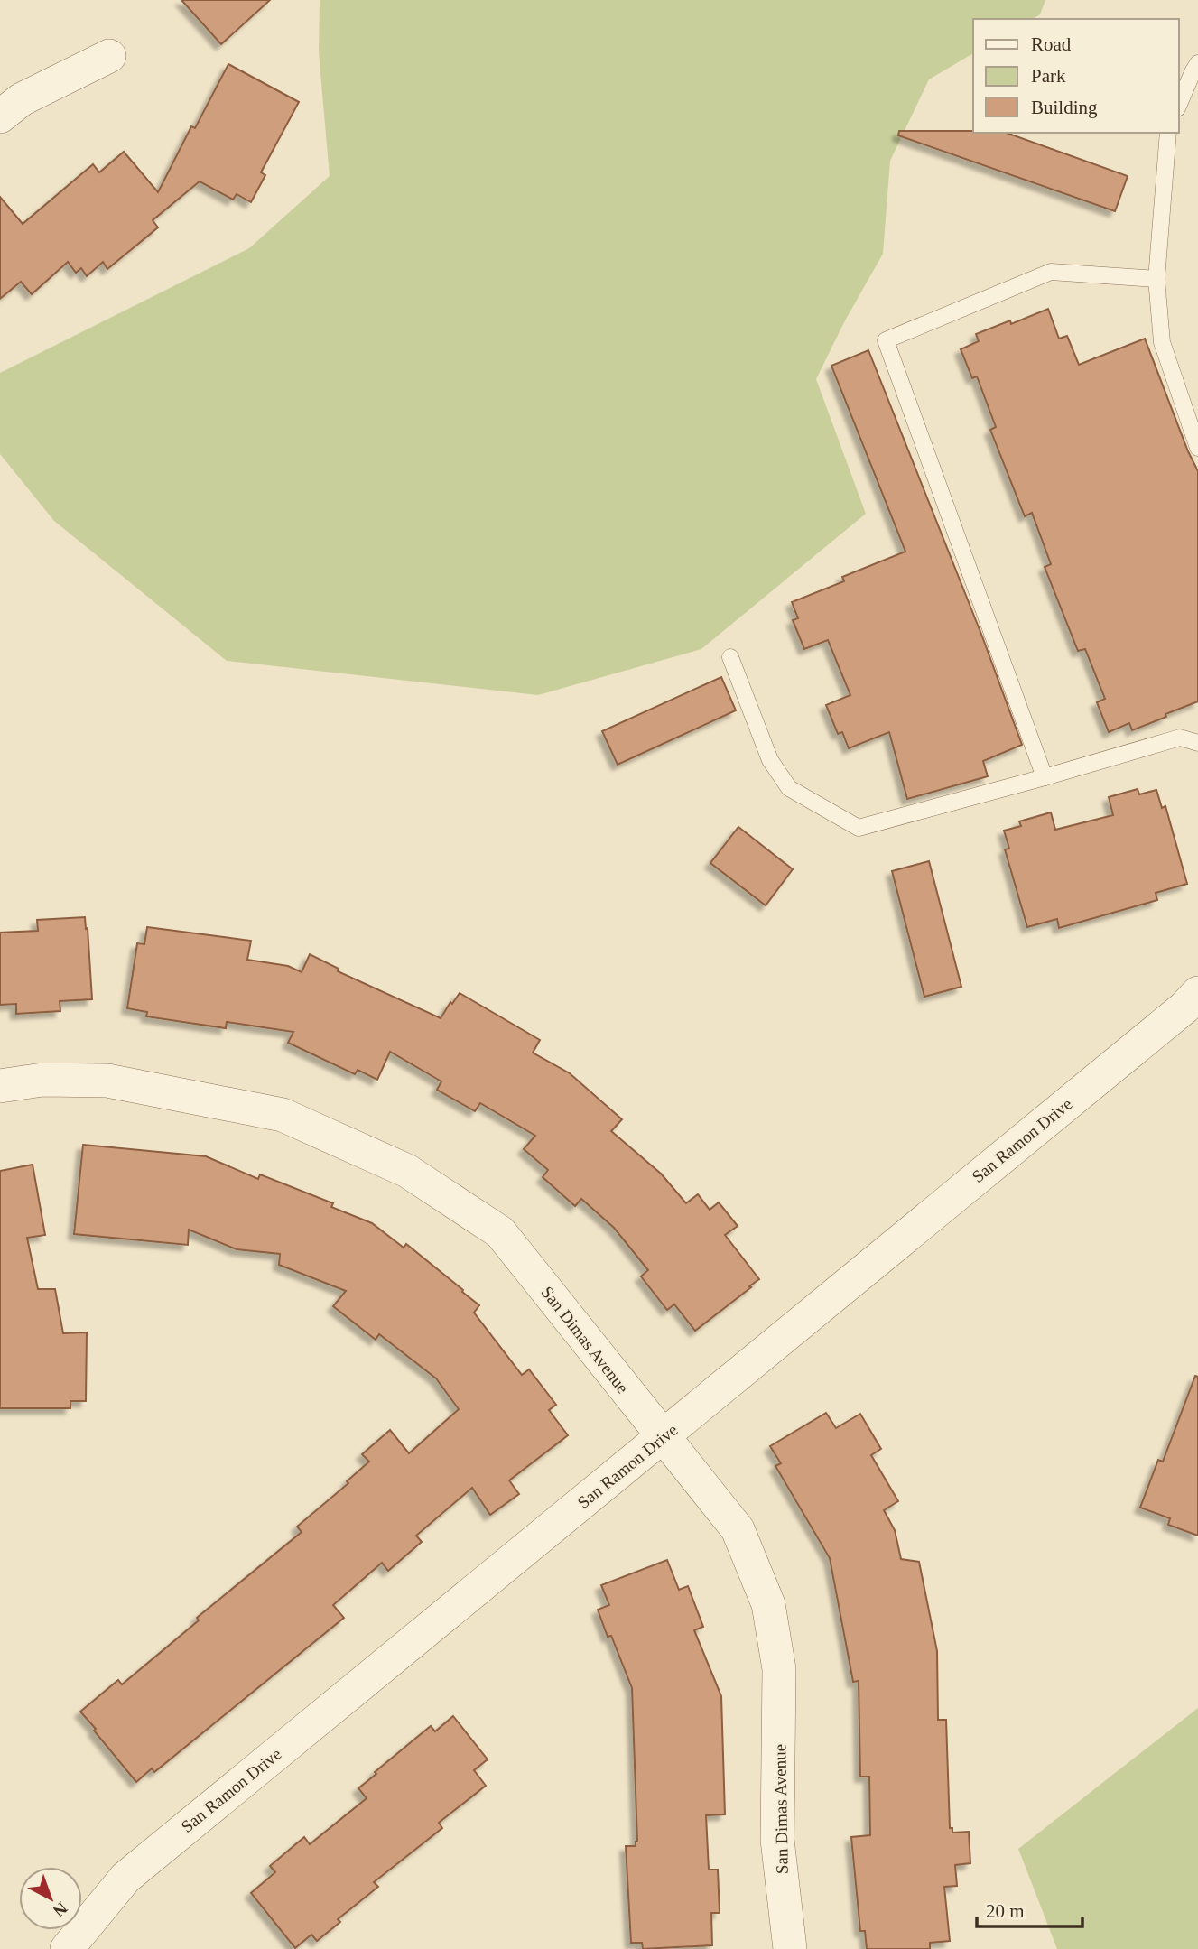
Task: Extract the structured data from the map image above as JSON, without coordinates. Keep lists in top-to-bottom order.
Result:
{
  "streets": {
    "street": ["San Ramon Drive", "San Dimas Avenue"]
  },
  "crossings": [
    ["San Ramon Drive", "San Dimas Avenue"]
  ],
  "legend": ["Road", "Park", "Building"],
  "scale_bar": "20 m",
  "north": "bottom right"
}
